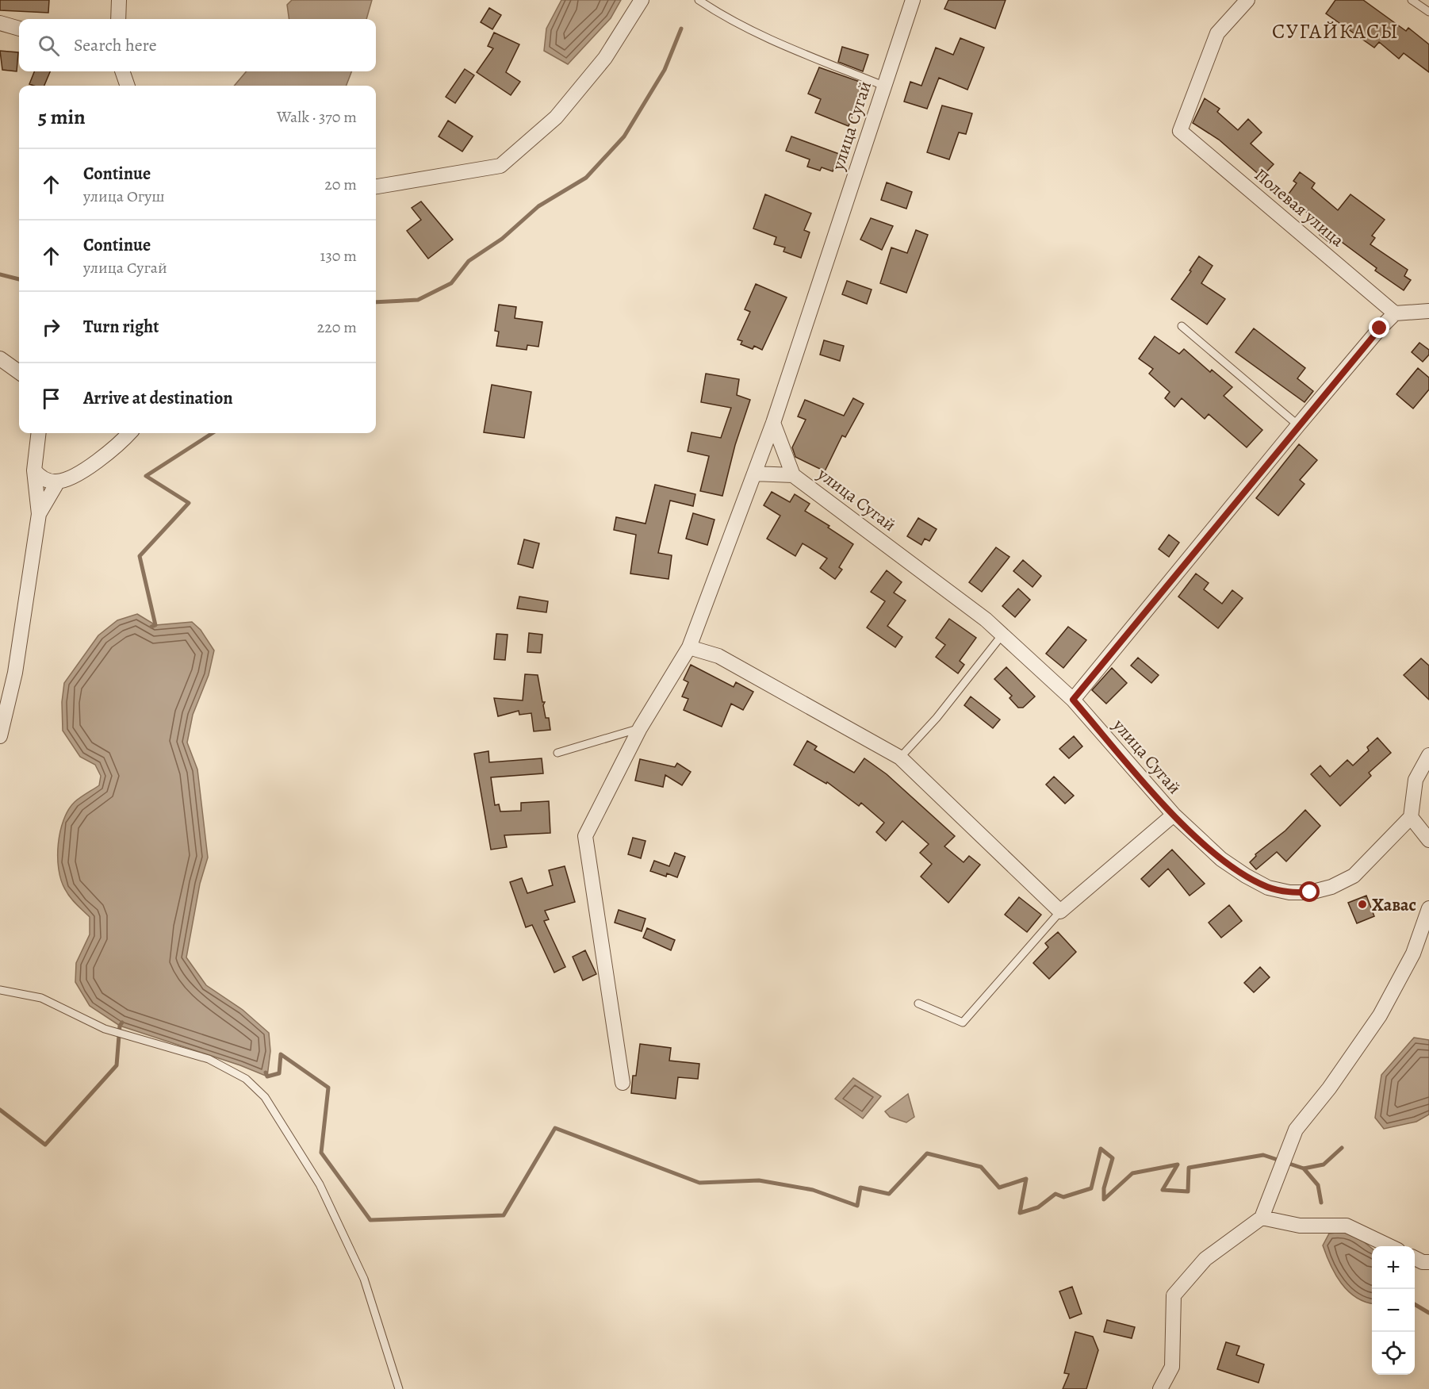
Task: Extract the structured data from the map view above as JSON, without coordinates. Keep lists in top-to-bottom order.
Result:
{
  "streets": {
    "street": ["улица Сугай", "Полевая улица"]
  },
  "districts": ["СУГАЙКАСЫ"],
  "places": ["Хавас"],
  "page": {
    "search": "Search here",
    "heading": ["5 min", "Walk · 370 m"],
    "list": [
      ["Continue", "улица Огуш", "20 m"],
      ["Continue", "улица Сугай", "130 m"],
      ["Turn right", "220 m"],
      "Arrive at destination"
    ],
    "map_buttons": ["+", "−"]
  }
}
